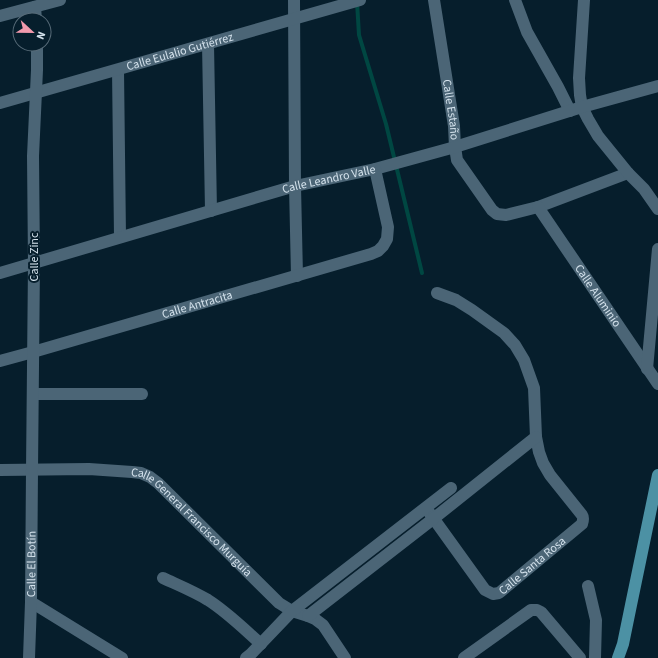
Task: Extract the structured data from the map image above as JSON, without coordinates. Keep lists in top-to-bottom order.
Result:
{
  "streets": {
    "street": [
      "Calle Eulalio Gutiérrez",
      "Calle Estaño",
      "Calle Leandro Valle",
      "Calle Zinc",
      "Calle Aluminio",
      "Calle Antracita",
      "Calle General Francisco Murguía",
      "Calle El Botín",
      "Calle Santa Rosa"
    ]
  },
  "crossings": [
    ["Calle Eulalio Gutiérrez", "Calle Zinc"],
    ["Calle Estaño", "Calle Leandro Valle"],
    ["Calle Estaño", "Calle Aluminio"],
    ["Calle Leandro Valle", "Calle Zinc"],
    ["Calle Leandro Valle", "Calle Antracita"],
    ["Calle Zinc", "Calle Antracita"],
    ["Calle Zinc", "Calle General Francisco Murguía"],
    ["Calle Zinc", "Calle El Botín"],
    ["Calle General Francisco Murguía", "Calle El Botín"]
  ],
  "north": "right"
}
